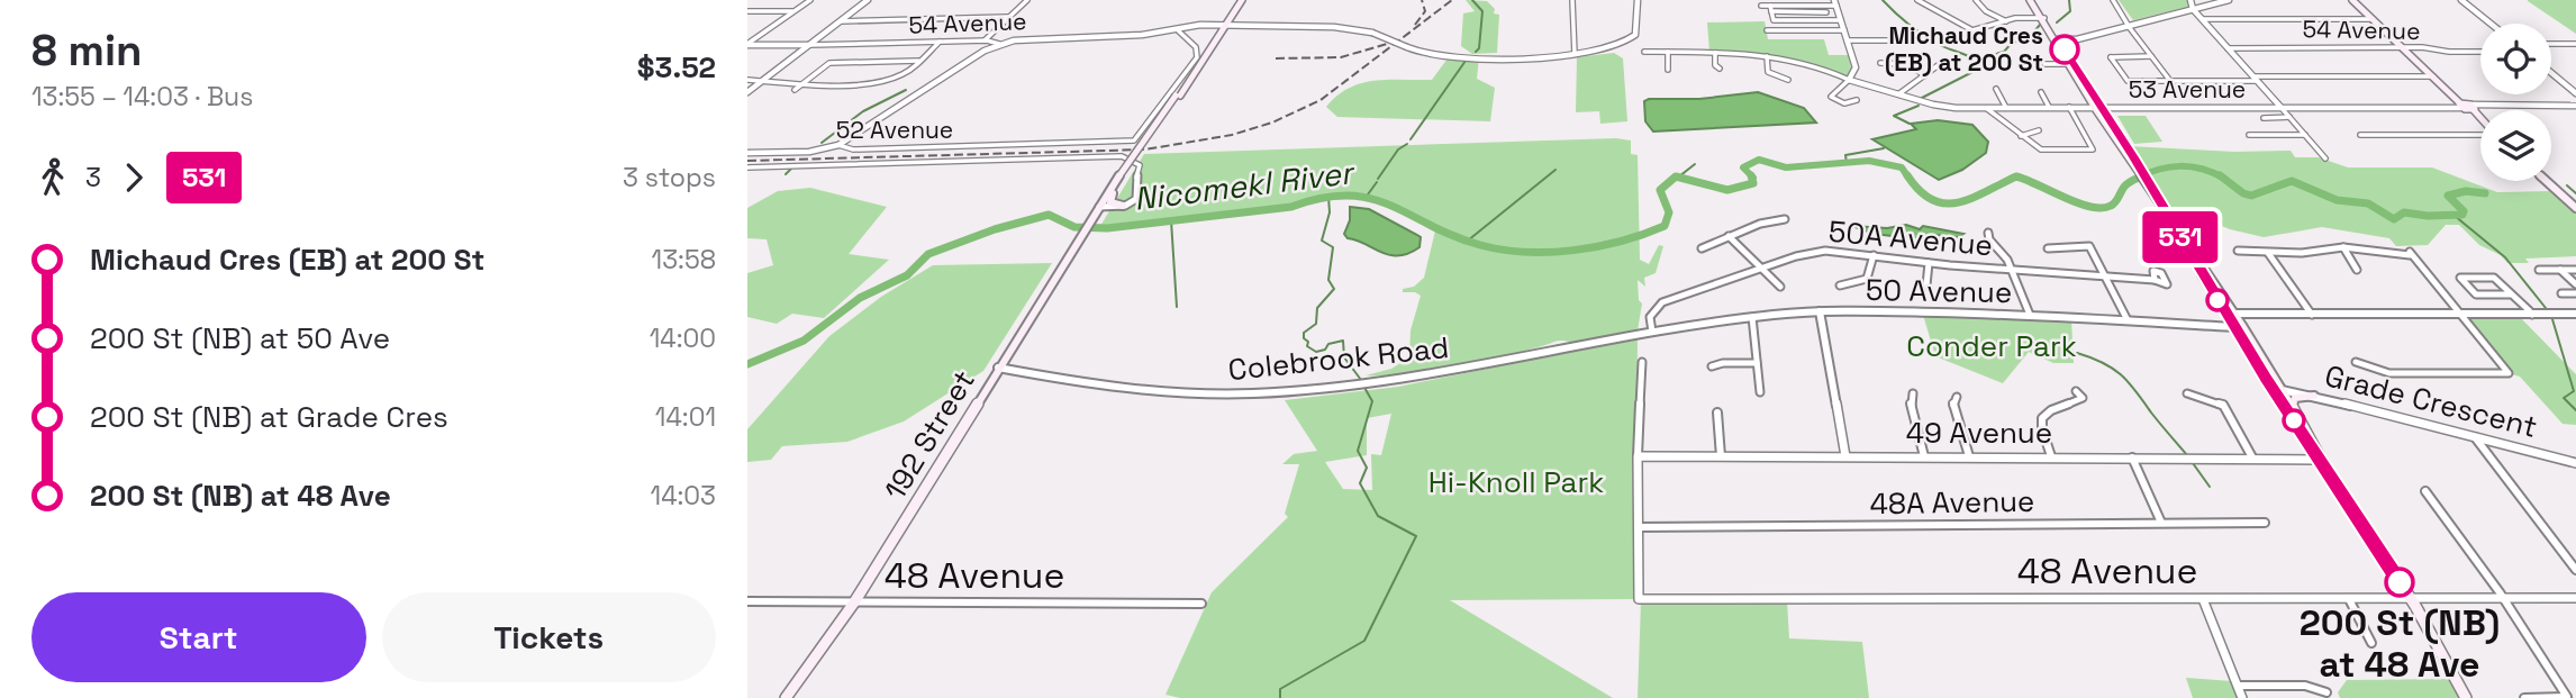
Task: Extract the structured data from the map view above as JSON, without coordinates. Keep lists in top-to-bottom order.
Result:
{
  "streets": {
    "main road": ["192 Street"],
    "street": [
      "54 Avenue",
      "53 Avenue",
      "52 Avenue",
      "50A Avenue",
      "50 Avenue",
      "Colebrook Road",
      "Grade Crescent",
      "49 Avenue",
      "48A Avenue",
      "48 Avenue"
    ]
  },
  "crossings": [
    ["54 Avenue", "52 Avenue"],
    ["54 Avenue", "192 Street"],
    ["50A Avenue", "50 Avenue"],
    ["50 Avenue", "Colebrook Road"],
    ["Colebrook Road", "192 Street"],
    ["192 Street", "48 Avenue"],
    ["48A Avenue", "48 Avenue"]
  ],
  "water": ["Nicomekl River"],
  "parks": ["Conder Park", "Hi-Knoll Park"],
  "places": ["Michaud Cres (EB) at 200 St", "200 St (NB) at 48 Ave"],
  "lines": ["bus line 531"],
  "page": {
    "heading": ["8 min", "13:55 – 14:03 · Bus", "$3.52"],
    "on_map": "531",
    "legs": ["3", "531", "3 stops"],
    "list": [
      {
        "name": "Michaud Cres (EB) at 200 St",
        "value": "13:58"
      },
      {
        "name": "200 St (NB) at 50 Ave",
        "value": "14:00"
      },
      {
        "name": "200 St (NB) at Grade Cres",
        "value": "14:01"
      },
      {
        "name": "200 St (NB) at 48 Ave",
        "value": "14:03"
      }
    ],
    "buttons": ["Start", "Tickets"]
  }
}
